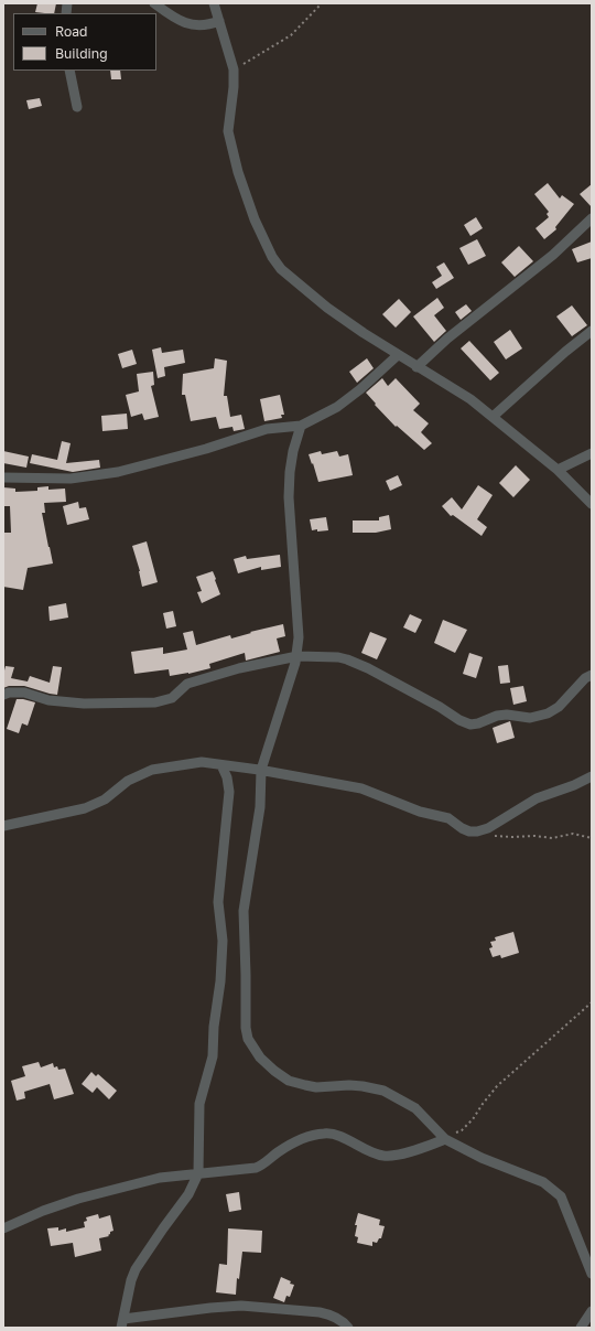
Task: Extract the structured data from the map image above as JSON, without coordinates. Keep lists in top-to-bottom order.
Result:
{
  "legend": ["Road", "Building"]
}
